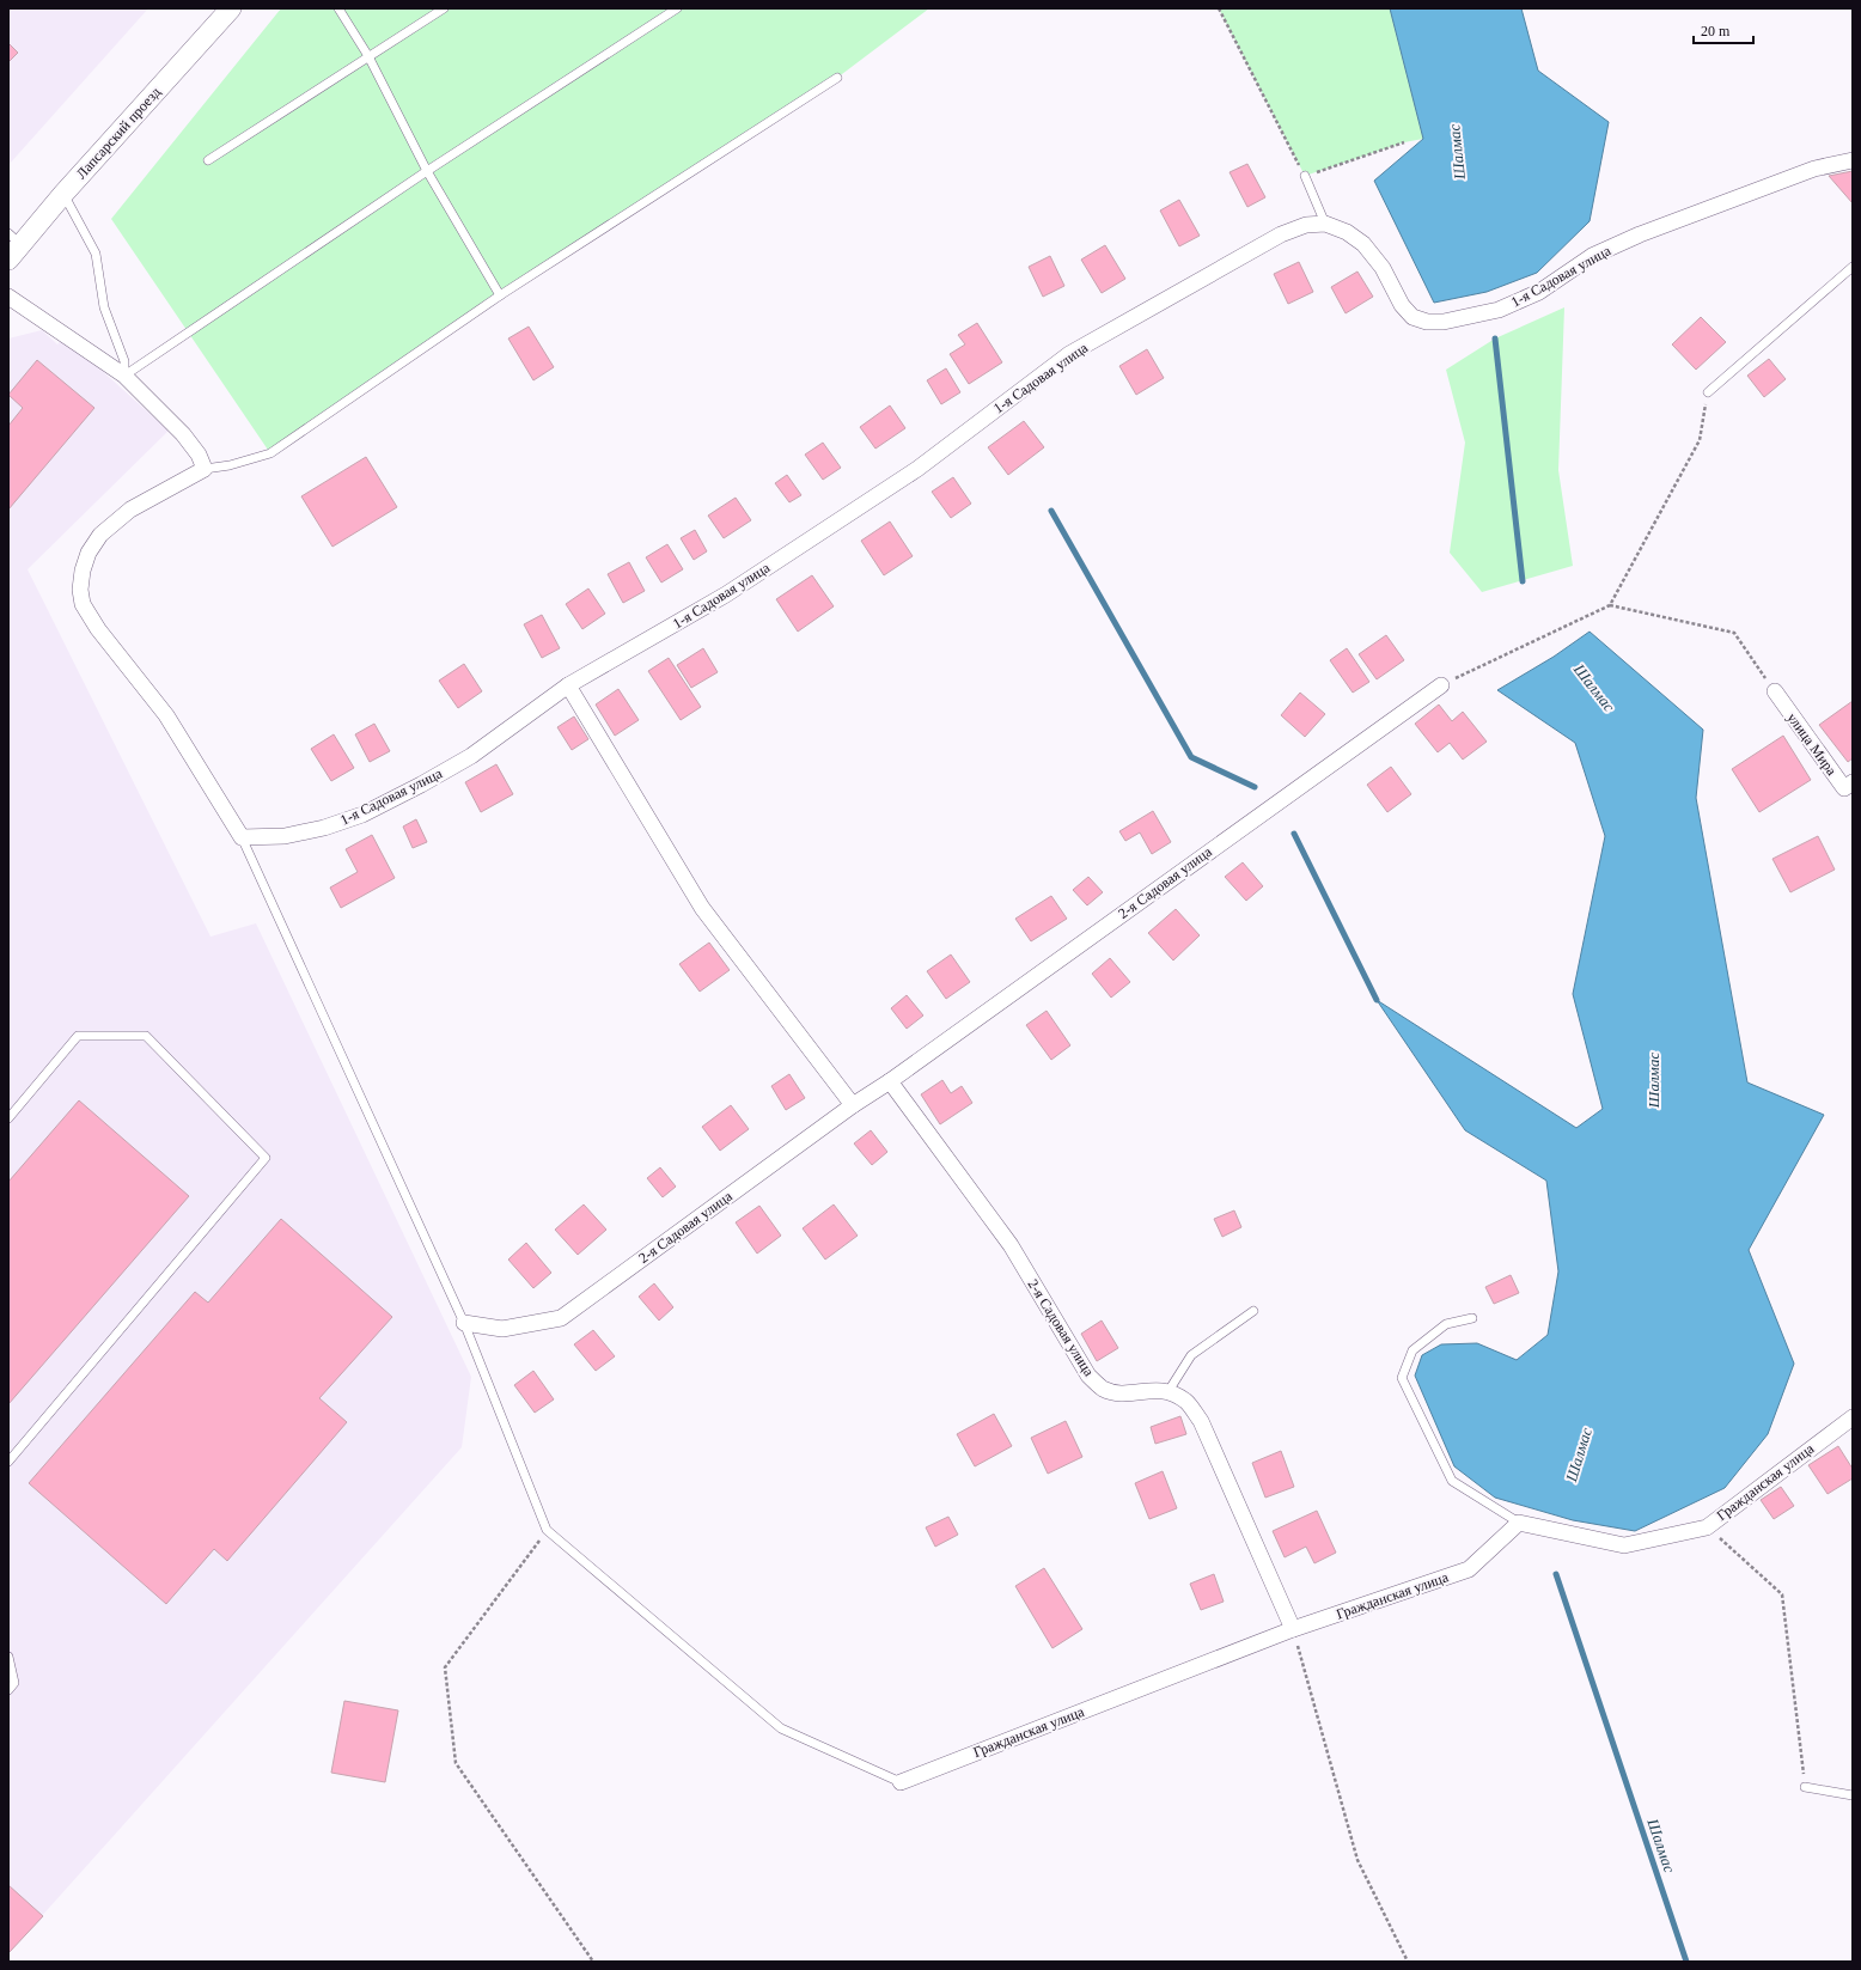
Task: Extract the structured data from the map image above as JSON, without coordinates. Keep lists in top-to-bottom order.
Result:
{
  "streets": {
    "street": [
      "Лапсарский проезд",
      "1-я Садовая улица",
      "улица Мира",
      "2-я Садовая улица",
      "Гражданская улица"
    ]
  },
  "crossings": [
    ["2-я Садовая улица", "Гражданская улица"]
  ],
  "water": ["Шалмас"],
  "scale_bar": "20 m"
}
